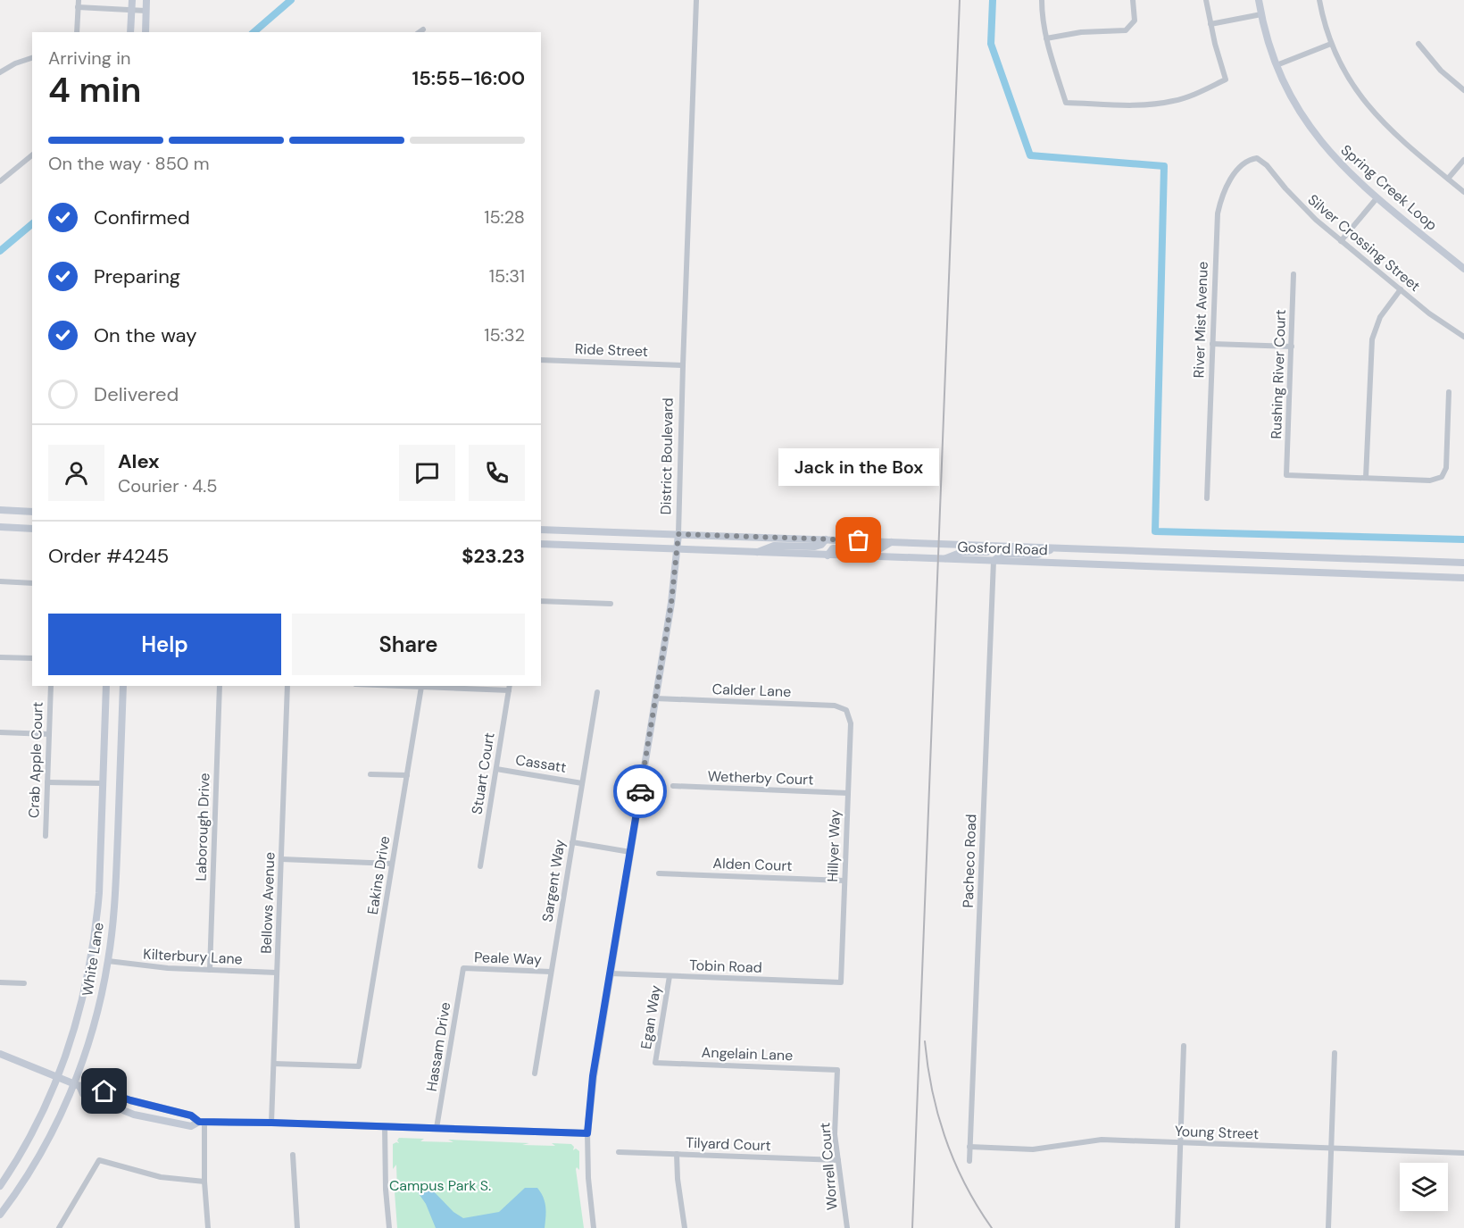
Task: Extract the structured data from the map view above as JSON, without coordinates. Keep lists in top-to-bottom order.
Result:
{
  "streets": {
    "main road": [
      "Spring Creek Loop",
      "District Boulevard",
      "Gosford Road",
      "White Lane"
    ],
    "street": [
      "Silver Crossing Street",
      "River Mist Avenue",
      "Ride Street",
      "Rushing River Court",
      "Calder Lane",
      "Crab Apple Court",
      "Cassatt",
      "Stuart Court",
      "Wetherby Court",
      "Laborough Drive",
      "Hillyer Way",
      "Pacheco Road",
      "Alden Court",
      "Eakins Drive",
      "Sargent Way",
      "Bellows Avenue",
      "Kilterbury Lane",
      "Peale Way",
      "Tobin Road",
      "Egan Way",
      "Hassam Drive",
      "Angelain Lane",
      "Young Street",
      "Tilyard Court",
      "Worrell Court"
    ]
  },
  "crossings": [
    ["Silver Crossing Street", "River Mist Avenue"],
    ["Ride Street", "District Boulevard"],
    ["District Boulevard", "Gosford Road"],
    ["District Boulevard", "Calder Lane"],
    ["District Boulevard", "Tobin Road"],
    ["Gosford Road", "Pacheco Road"],
    ["Calder Lane", "Hillyer Way"],
    ["Cassatt", "Stuart Court"],
    ["Cassatt", "Sargent Way"],
    ["Wetherby Court", "Hillyer Way"],
    ["Laborough Drive", "Kilterbury Lane"],
    ["Hillyer Way", "Alden Court"],
    ["Hillyer Way", "Tobin Road"],
    ["Pacheco Road", "Young Street"],
    ["Eakins Drive", "Bellows Avenue"],
    ["Sargent Way", "Peale Way"],
    ["Bellows Avenue", "Kilterbury Lane"],
    ["Kilterbury Lane", "White Lane"],
    ["Peale Way", "Hassam Drive"],
    ["Tobin Road", "Egan Way"],
    ["Egan Way", "Angelain Lane"],
    ["Angelain Lane", "Worrell Court"],
    ["Tilyard Court", "Worrell Court"]
  ],
  "parks": ["Campus Park S."],
  "places": ["Jack in the Box"],
  "page": {
    "heading": ["4 min", "Arriving in", "15:55–16:00"],
    "panel": [
      "Alex",
      "Courier · 4.5",
      "Order #4245",
      "$23.23"
    ],
    "bar": "On the way · 850 m",
    "list": [
      ["Confirmed", "15:28"],
      ["Preparing", "15:31"],
      ["On the way", "15:32"],
      "Delivered"
    ],
    "bubble": "Jack in the Box",
    "buttons": ["Help", "Share"]
  }
}
